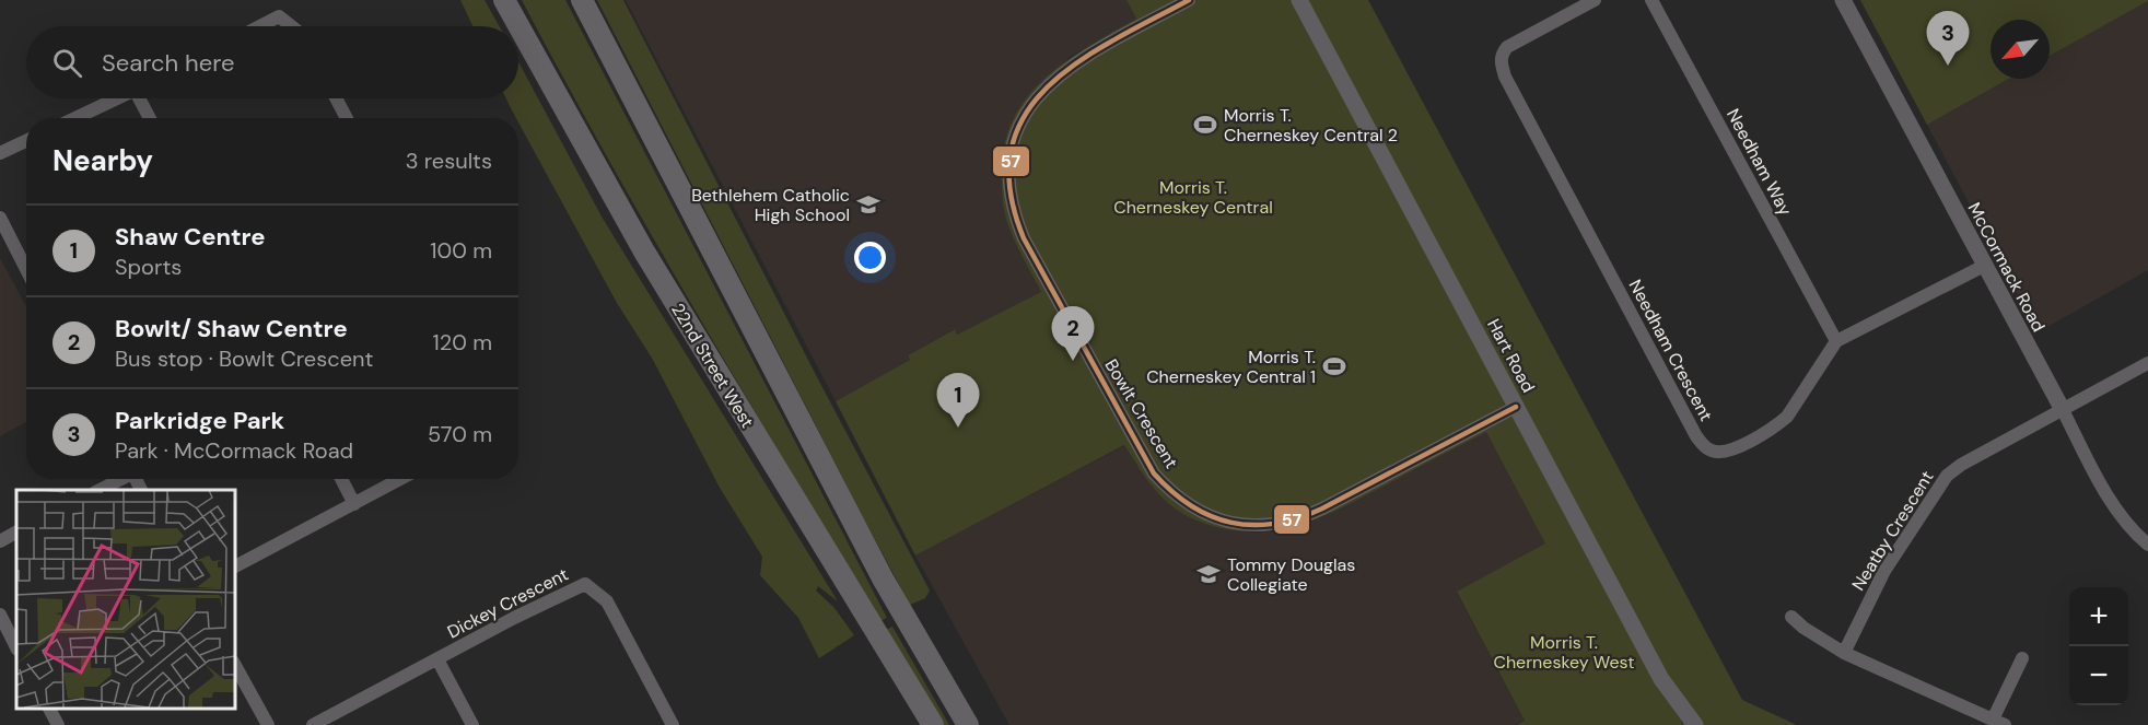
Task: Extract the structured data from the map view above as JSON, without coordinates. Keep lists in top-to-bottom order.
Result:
{
  "streets": {
    "highway": ["22nd Street West"],
    "street": [
      "Needham Way",
      "McCormack Road",
      "Needham Crescent",
      "Hart Road",
      "Bowlt Crescent",
      "Neatby Crescent",
      "Dickey Crescent"
    ]
  },
  "crossings": [
    ["Needham Way", "Needham Crescent"],
    ["McCormack Road", "Needham Crescent"],
    ["McCormack Road", "Neatby Crescent"],
    ["Hart Road", "Bowlt Crescent"]
  ],
  "parks": ["Morris T. Cherneskey Central", "Morris T. Cherneskey West"],
  "places": {
    "sports": ["Morris T. Cherneskey Central 2", "Morris T. Cherneskey Central 1"],
    "school or university": ["Bethlehem Catholic High School", "Tommy Douglas Collegiate"]
  },
  "lines": ["transit line 57"],
  "north": "bottom left",
  "page": {
    "pins": ["3", "2", "1"],
    "search": "Search here",
    "heading": ["Nearby", "3 results"],
    "list": [
      {
        "mark": "1",
        "name": "Shaw Centre",
        "note": "Sports",
        "value": "100 m"
      },
      {
        "mark": "2",
        "name": "Bowlt/ Shaw Centre",
        "note": "Bus stop · Bowlt Crescent",
        "value": "120 m"
      },
      {
        "mark": "3",
        "name": "Parkridge Park",
        "note": "Park · McCormack Road",
        "value": "570 m"
      }
    ],
    "map_buttons": ["+", "−"]
  }
}
